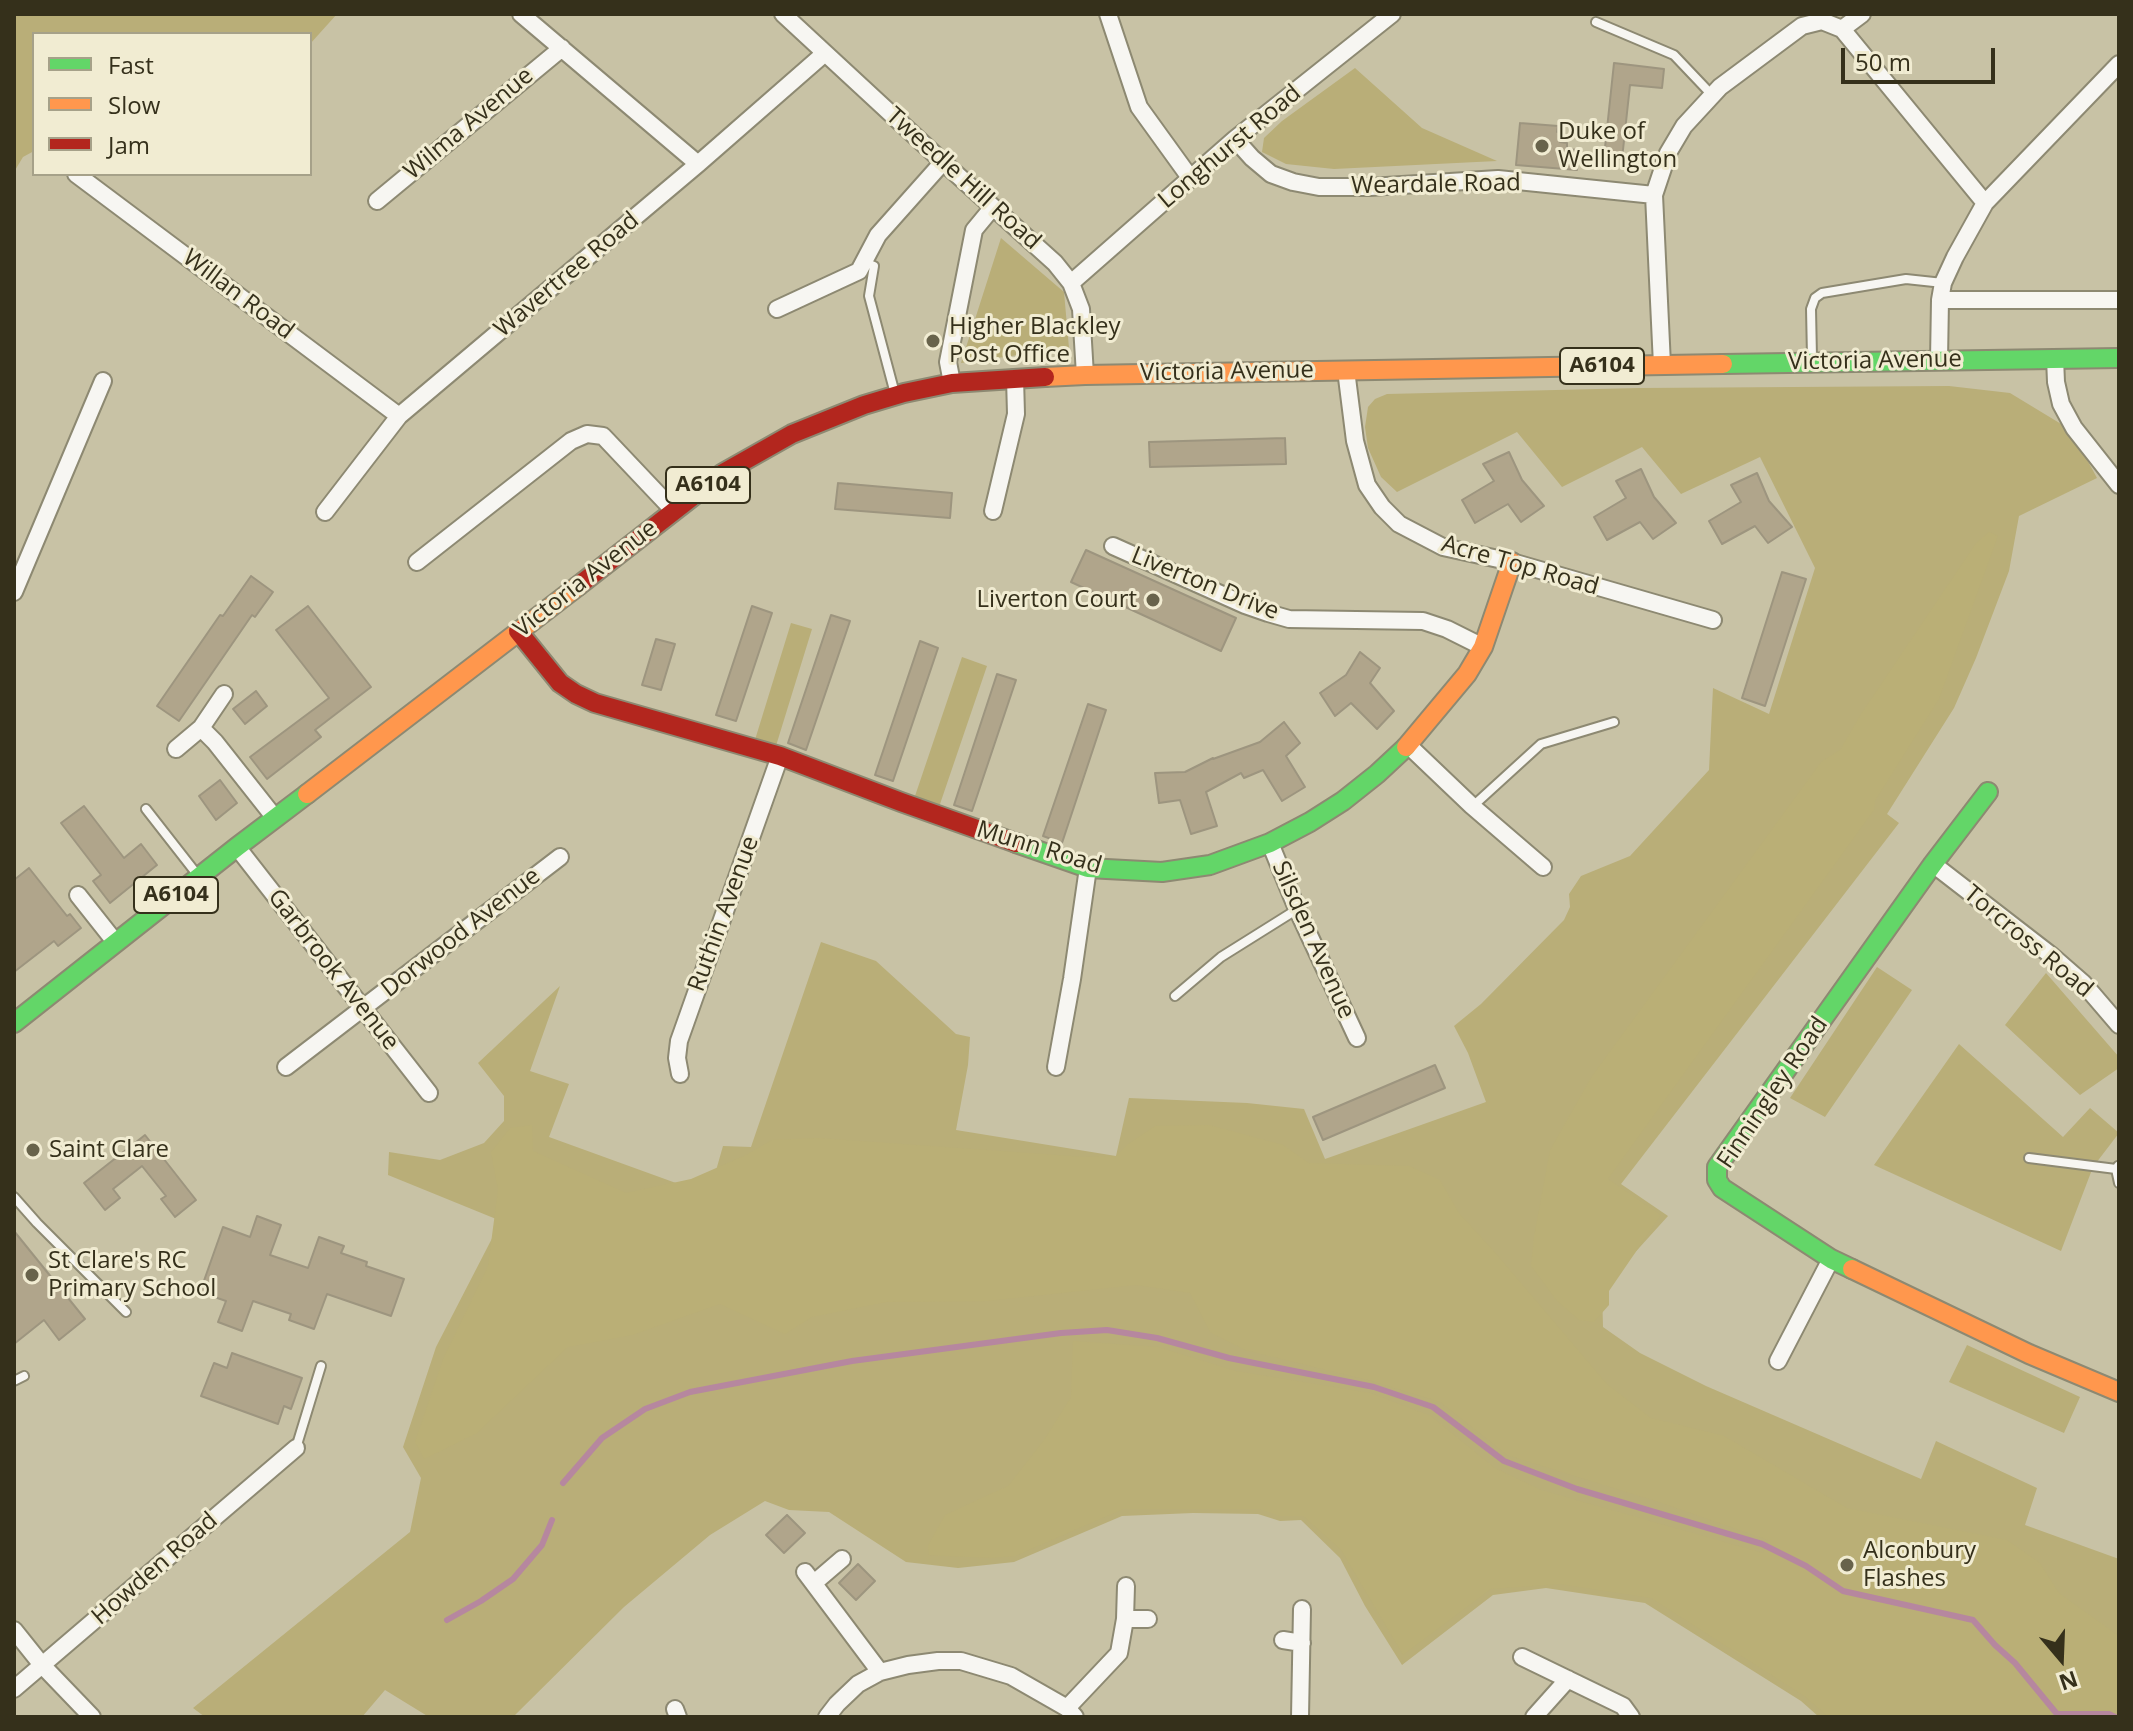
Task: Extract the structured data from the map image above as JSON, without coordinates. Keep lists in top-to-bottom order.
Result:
{
  "streets": {
    "main road": [
      "Victoria Avenue",
      "A6104",
      "Munn Road",
      "Finningley Road"
    ],
    "street": [
      "Wilma Avenue",
      "Longhurst Road",
      "Tweedle Hill Road",
      "Weardale Road",
      "Wavertree Road",
      "Willan Road",
      "Acre Top Road",
      "Liverton Drive",
      "Ruthin Avenue",
      "Dorwood Avenue",
      "Silsden Avenue",
      "Torcross Road",
      "Garbrook Avenue",
      "Howden Road"
    ]
  },
  "crossings": [
    ["Longhurst Road", "Tweedle Hill Road"],
    ["Longhurst Road", "Weardale Road"],
    ["Tweedle Hill Road", "Wavertree Road"],
    ["Tweedle Hill Road", "Victoria Avenue"],
    ["Wavertree Road", "Willan Road"],
    ["Victoria Avenue", "Acre Top Road"],
    ["Victoria Avenue", "Munn Road"],
    ["Victoria Avenue", "Garbrook Avenue"],
    ["Acre Top Road", "Munn Road"],
    ["Liverton Drive", "Munn Road"],
    ["Munn Road", "Ruthin Avenue"],
    ["Munn Road", "Silsden Avenue"],
    ["Dorwood Avenue", "Garbrook Avenue"],
    ["Torcross Road", "Finningley Road"]
  ],
  "places": [
    "Duke of Wellington",
    "Higher Blackley Post Office",
    "Liverton Court",
    "Saint Clare",
    "St Clare's RC Primary School",
    "Alconbury Flashes"
  ],
  "legend": ["Fast", "Slow", "Jam"],
  "scale_bar": "50 m",
  "north": "bottom"
}
